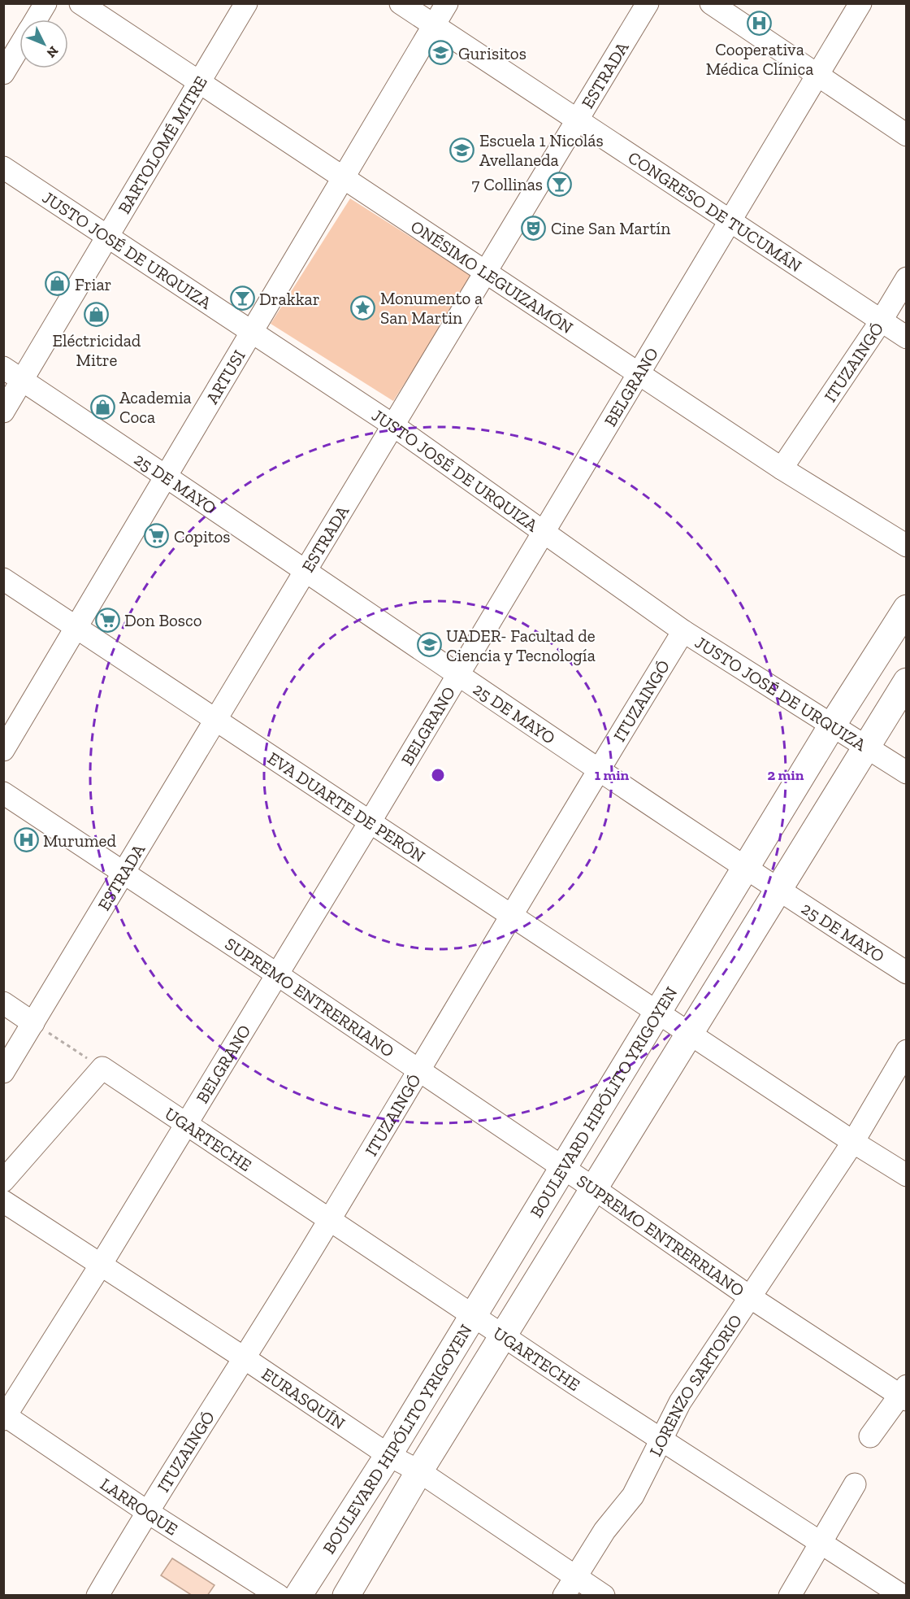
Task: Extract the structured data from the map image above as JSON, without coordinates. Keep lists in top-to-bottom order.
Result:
{
  "streets": {
    "main road": ["BOULEVARD HIPÓLITO YRIGOYEN"],
    "street": [
      "ESTRADA",
      "BARTOLOMÉ MITRE",
      "CONGRESO DE TUCUMÁN",
      "JUSTO JOSÉ DE URQUIZA",
      "ONÉSIMO LEGUIZAMÓN",
      "ITUZAINGÓ",
      "ARTUSI",
      "BELGRANO",
      "25 DE MAYO",
      "EVA DUARTE DE PERÓN",
      "SUPREMO ENTRERRIANO",
      "UGARTECHE",
      "LORENZO SARTORIO",
      "EURASQUÍN",
      "LARROQUE"
    ]
  },
  "crossings": [
    ["ESTRADA", "CONGRESO DE TUCUMÁN"],
    ["ESTRADA", "JUSTO JOSÉ DE URQUIZA"],
    ["ESTRADA", "ONÉSIMO LEGUIZAMÓN"],
    ["ESTRADA", "25 DE MAYO"],
    ["ESTRADA", "EVA DUARTE DE PERÓN"],
    ["ESTRADA", "SUPREMO ENTRERRIANO"],
    ["BARTOLOMÉ MITRE", "JUSTO JOSÉ DE URQUIZA"],
    ["BARTOLOMÉ MITRE", "ONÉSIMO LEGUIZAMÓN"],
    ["BARTOLOMÉ MITRE", "25 DE MAYO"],
    ["CONGRESO DE TUCUMÁN", "ITUZAINGÓ"],
    ["CONGRESO DE TUCUMÁN", "ARTUSI"],
    ["CONGRESO DE TUCUMÁN", "BELGRANO"],
    ["JUSTO JOSÉ DE URQUIZA", "ITUZAINGÓ"],
    ["JUSTO JOSÉ DE URQUIZA", "ARTUSI"],
    ["JUSTO JOSÉ DE URQUIZA", "BELGRANO"],
    ["JUSTO JOSÉ DE URQUIZA", "BOULEVARD HIPÓLITO YRIGOYEN"],
    ["ONÉSIMO LEGUIZAMÓN", "ITUZAINGÓ"],
    ["ONÉSIMO LEGUIZAMÓN", "ARTUSI"],
    ["ONÉSIMO LEGUIZAMÓN", "BELGRANO"],
    ["ITUZAINGÓ", "25 DE MAYO"],
    ["ITUZAINGÓ", "EVA DUARTE DE PERÓN"],
    ["ITUZAINGÓ", "SUPREMO ENTRERRIANO"],
    ["ITUZAINGÓ", "UGARTECHE"],
    ["ITUZAINGÓ", "EURASQUÍN"],
    ["ITUZAINGÓ", "LARROQUE"],
    ["ARTUSI", "25 DE MAYO"],
    ["ARTUSI", "EVA DUARTE DE PERÓN"],
    ["BELGRANO", "25 DE MAYO"],
    ["BELGRANO", "EVA DUARTE DE PERÓN"],
    ["BELGRANO", "SUPREMO ENTRERRIANO"],
    ["BELGRANO", "UGARTECHE"],
    ["BELGRANO", "EURASQUÍN"],
    ["BELGRANO", "LARROQUE"],
    ["25 DE MAYO", "BOULEVARD HIPÓLITO YRIGOYEN"],
    ["EVA DUARTE DE PERÓN", "BOULEVARD HIPÓLITO YRIGOYEN"],
    ["EVA DUARTE DE PERÓN", "LORENZO SARTORIO"],
    ["SUPREMO ENTRERRIANO", "BOULEVARD HIPÓLITO YRIGOYEN"],
    ["SUPREMO ENTRERRIANO", "LORENZO SARTORIO"],
    ["BOULEVARD HIPÓLITO YRIGOYEN", "UGARTECHE"],
    ["BOULEVARD HIPÓLITO YRIGOYEN", "EURASQUÍN"],
    ["UGARTECHE", "LORENZO SARTORIO"],
    ["LORENZO SARTORIO", "EURASQUÍN"]
  ],
  "places": {
    "hospital": ["Cooperativa Médica Clínica", "Murumed"],
    "school or university": ["Gurisitos", "Escuela 1 Nicolás Avellaneda", "UADER- Facultad de Ciencia y Tecnología"],
    "bar": ["7 Collinas", "Drakkar"],
    "theatre": ["Cine San Martín"],
    "shop": ["Friar", "Eléctricidad Mitre", "Academia Coca"],
    "place": ["Monumento a San Martin"],
    "supermarket": ["Copitos", "Don Bosco"]
  },
  "north": "bottom right",
  "rings": ["1 min", "2 min"]
}
